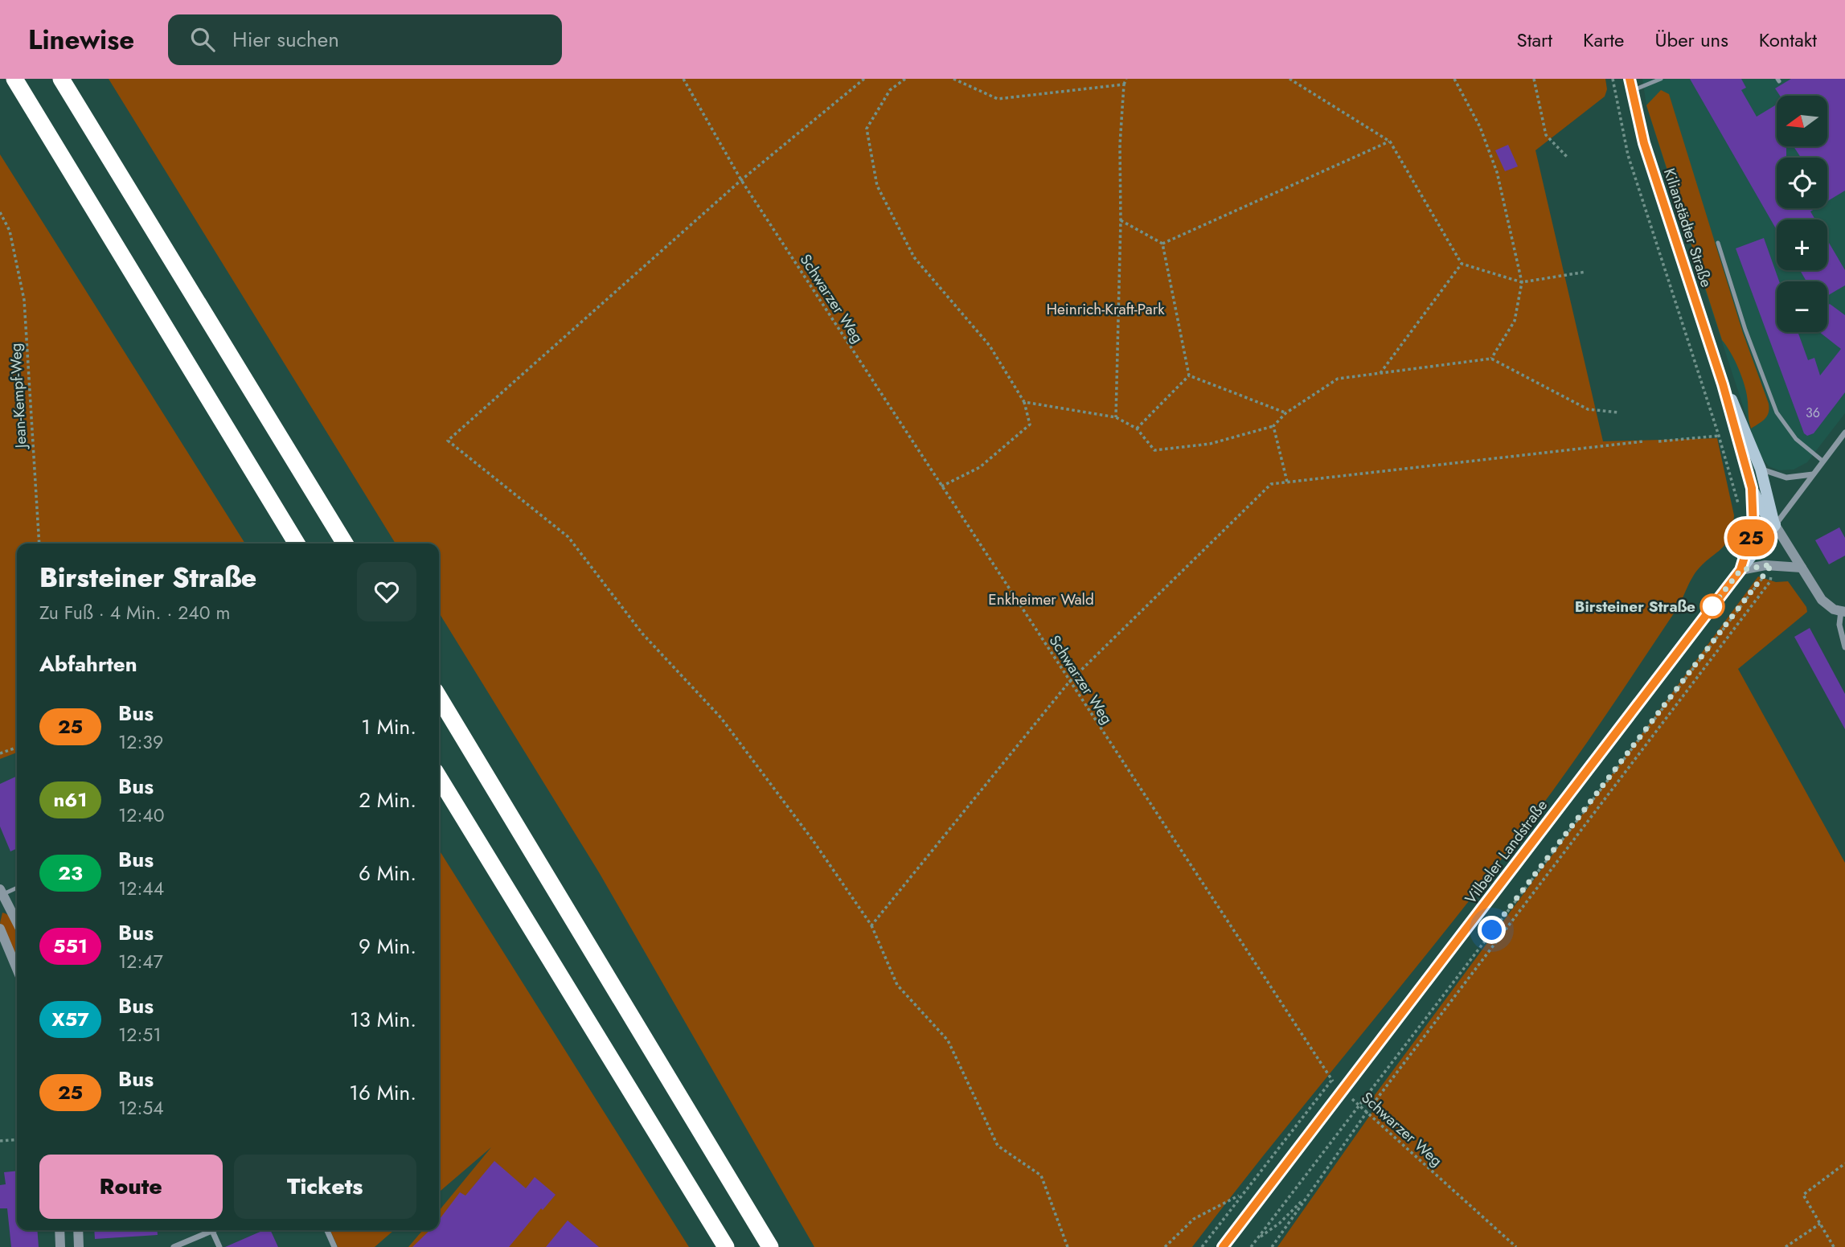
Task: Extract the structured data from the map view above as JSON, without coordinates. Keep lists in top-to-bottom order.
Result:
{
  "streets": {
    "main road": ["Kilianstädter Straße", "Vilbeler Landstraße"],
    "path": ["Schwarzer Weg", "Jean-Kempf-Weg"]
  },
  "crossings": [
    ["Kilianstädter Straße", "Vilbeler Landstraße"],
    ["Schwarzer Weg", "Vilbeler Landstraße"]
  ],
  "parks": ["Heinrich-Kraft-Park", "Enkheimer Wald"],
  "places": ["Birsteiner Straße"],
  "lines": ["bus line 25"],
  "house_numbers": ["36"],
  "north": "left",
  "page": {
    "header": "Linewise",
    "search": "Hier suchen",
    "nav": [
      "Start",
      "Karte",
      "Über uns",
      "Kontakt"
    ],
    "on_map": "25",
    "map_buttons": ["+", "−"],
    "heading": [
      ["Birsteiner Straße", "Zu Fuß · 4 Min. · 240 m"],
      "Abfahrten"
    ],
    "list": [
      {
        "mark": "25",
        "name": "Bus",
        "note": "12:39",
        "value": "1 Min."
      },
      {
        "mark": "n61",
        "name": "Bus",
        "note": "12:40",
        "value": "2 Min."
      },
      {
        "mark": "23",
        "name": "Bus",
        "note": "12:44",
        "value": "6 Min."
      },
      {
        "mark": "551",
        "name": "Bus",
        "note": "12:47",
        "value": "9 Min."
      },
      {
        "mark": "X57",
        "name": "Bus",
        "note": "12:51",
        "value": "13 Min."
      },
      {
        "mark": "25",
        "name": "Bus",
        "note": "12:54",
        "value": "16 Min."
      }
    ],
    "buttons": ["Route", "Tickets"]
  }
}
